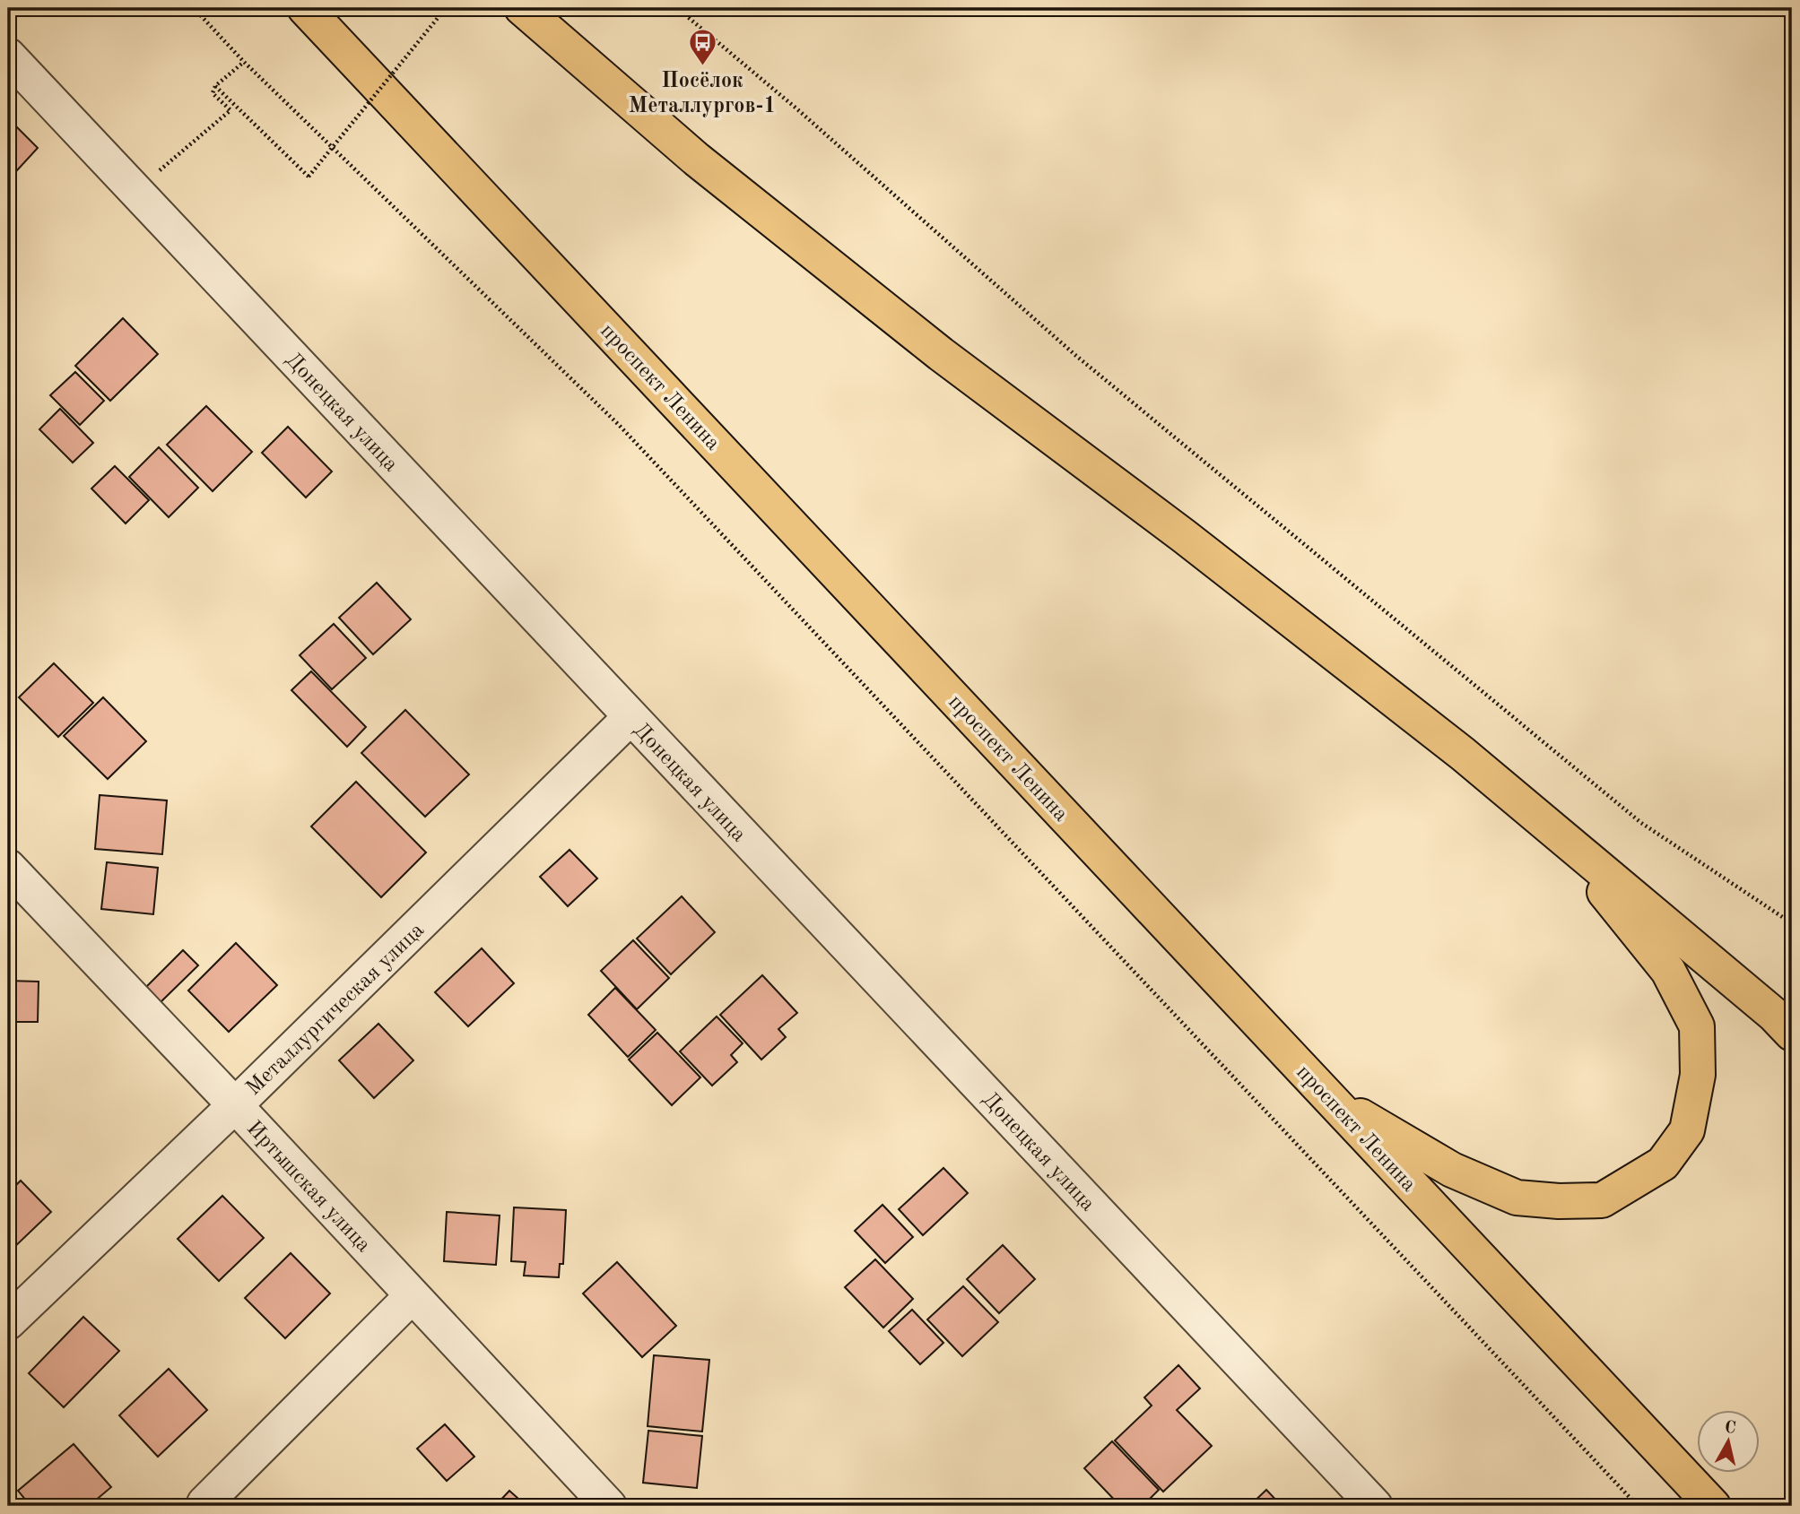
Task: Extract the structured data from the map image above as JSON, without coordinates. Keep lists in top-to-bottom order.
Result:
{
  "streets": {
    "main road": ["проспект Ленина"],
    "street": ["Донецкая улица", "Металлургическая улица", "Иртышская улица"]
  },
  "crossings": [
    ["Донецкая улица", "Металлургическая улица"],
    ["Металлургическая улица", "Иртышская улица"]
  ],
  "places": {
    "bus stop": ["Посёлок Металлургов-1"]
  },
  "north": "top"
}
